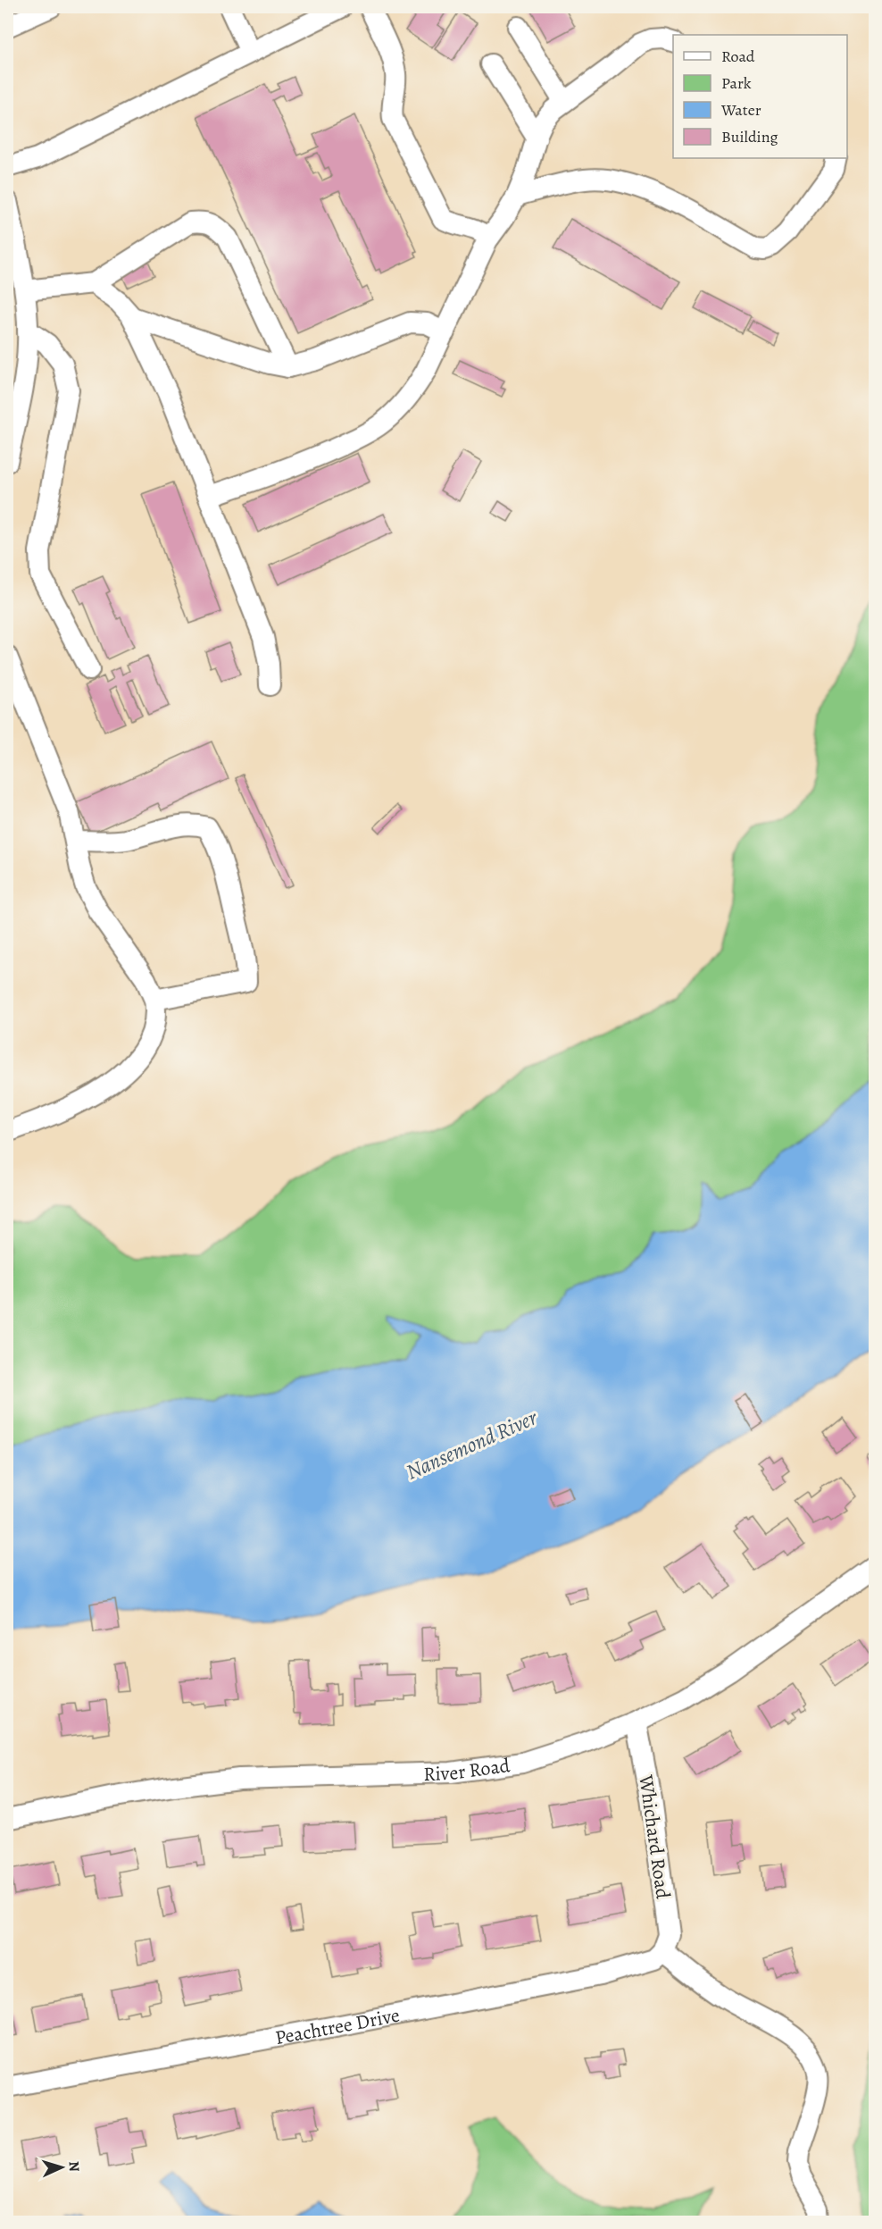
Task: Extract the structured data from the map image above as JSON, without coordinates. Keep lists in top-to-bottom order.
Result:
{
  "streets": {
    "street": ["River Road", "Whichard Road", "Peachtree Drive"]
  },
  "crossings": [
    ["River Road", "Whichard Road"],
    ["Whichard Road", "Peachtree Drive"]
  ],
  "water": ["Nansemond River"],
  "legend": [
    "Road",
    "Park",
    "Water",
    "Building"
  ],
  "north": "right"
}
